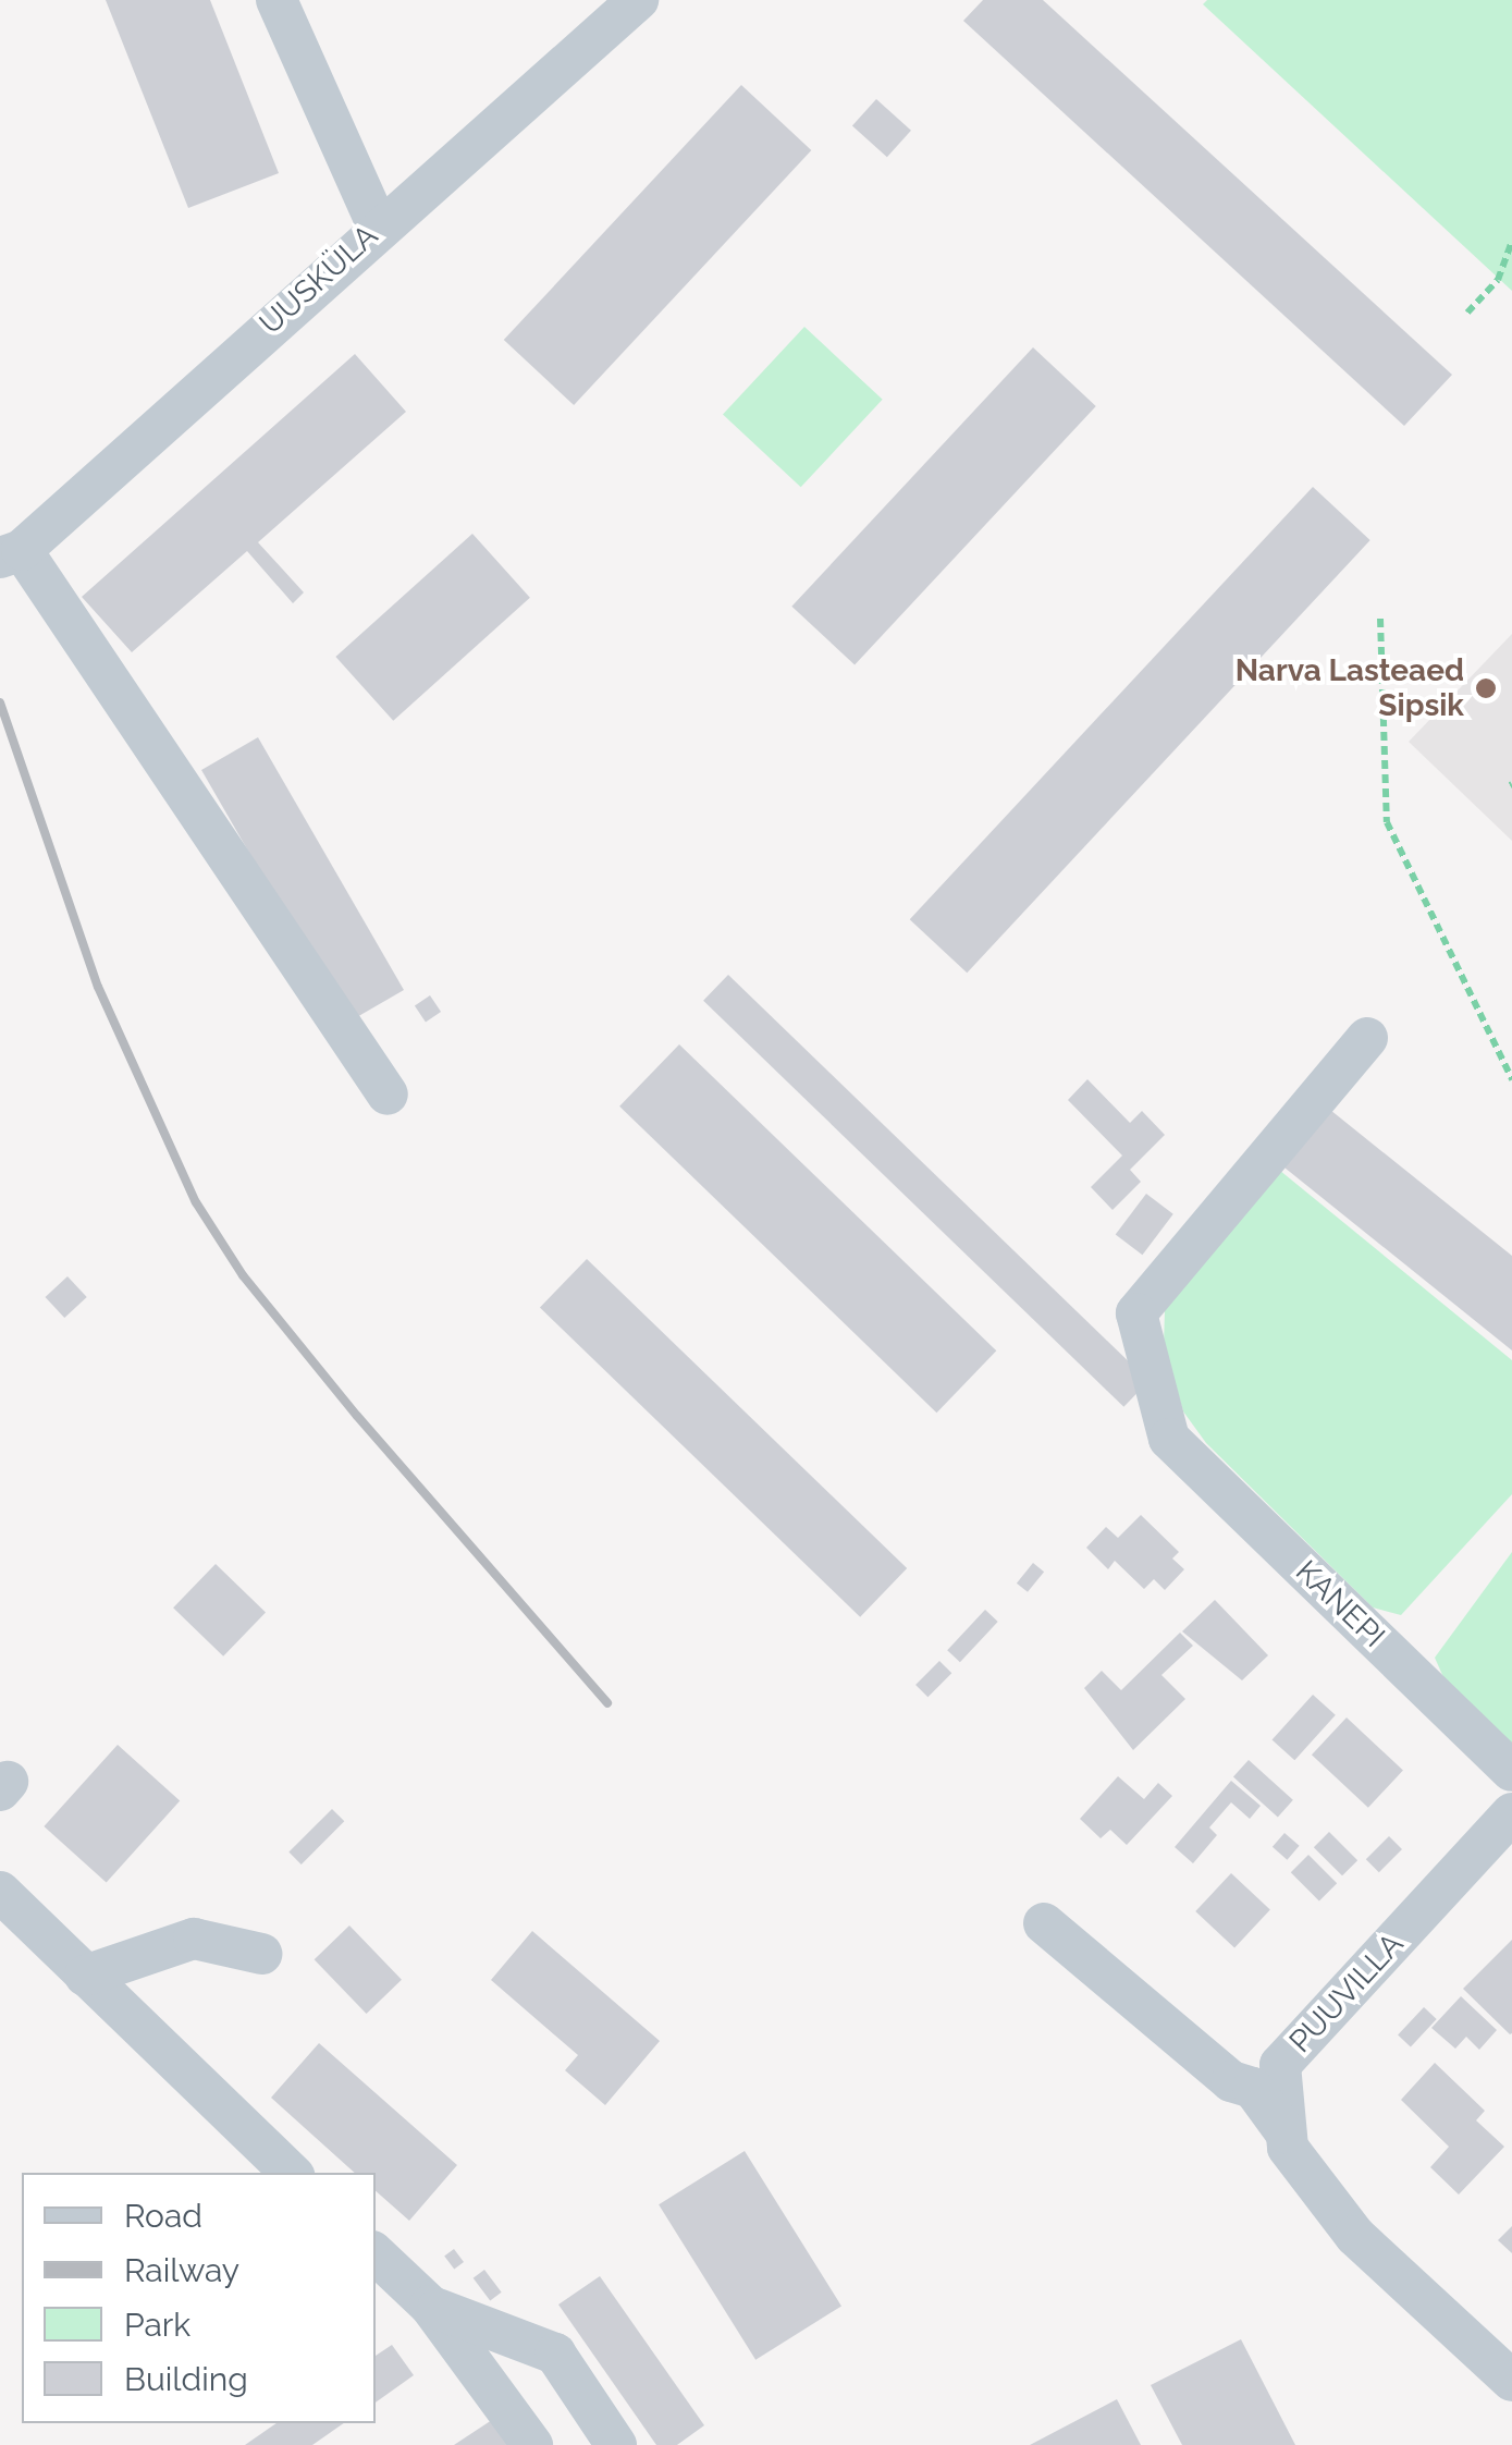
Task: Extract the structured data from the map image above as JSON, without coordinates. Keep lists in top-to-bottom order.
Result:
{
  "streets": {
    "street": ["UUSKÜLA", "KANEPI", "PUUVILLA"]
  },
  "places": ["Narva Lasteaed Sipsik"],
  "legend": [
    "Road",
    "Railway",
    "Park",
    "Building"
  ]
}
